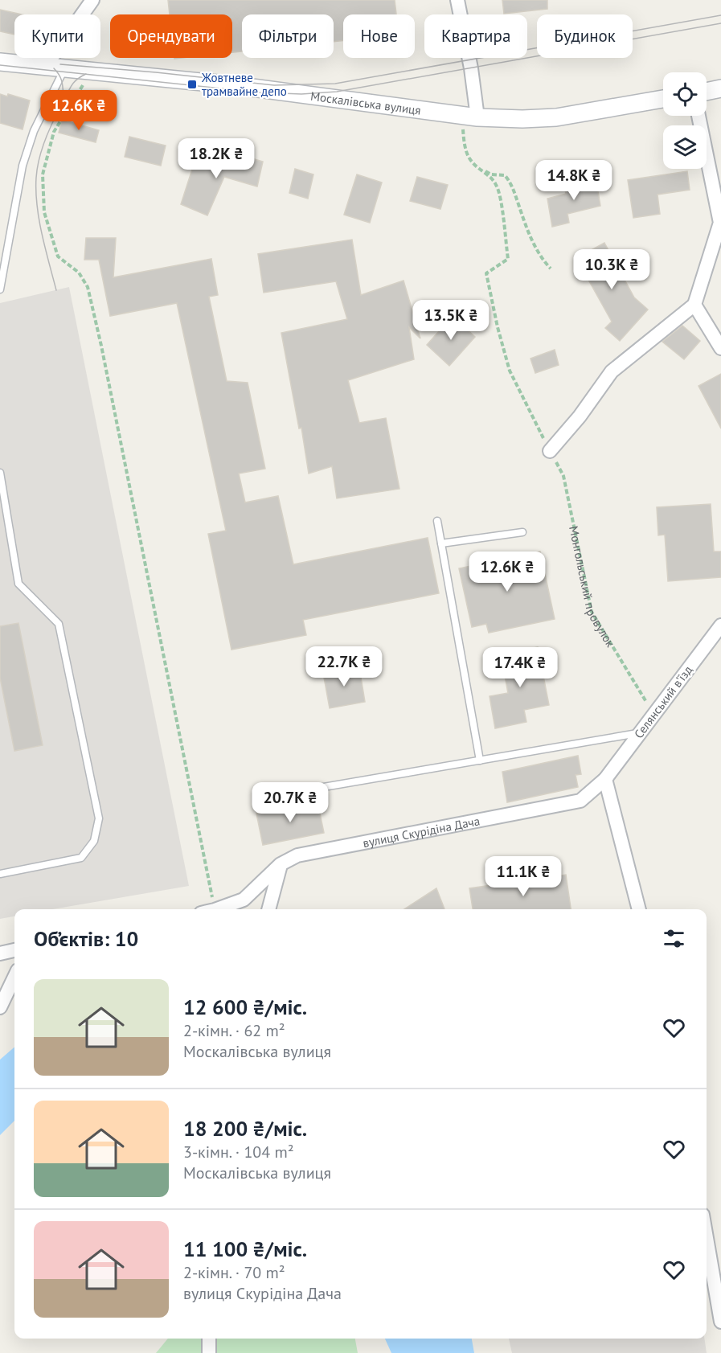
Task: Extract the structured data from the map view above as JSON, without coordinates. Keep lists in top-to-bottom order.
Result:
{
  "streets": {
    "street": ["Москалівська вулиця", "Селянський вʼїзд", "вулиця Скурідіна Дача"],
    "path": ["Монгольський провулок"]
  },
  "crossings": [
    ["Монгольський провулок", "Селянський вʼїзд"],
    ["Селянський вʼїзд", "вулиця Скурідіна Дача"]
  ],
  "places": {
    "transit": ["Жовтневе трамвайне депо"]
  },
  "page": {
    "chip": [
      "Купити",
      "Орендувати",
      "Фільтри",
      "Нове",
      "Квартира",
      "Будинок"
    ],
    "price": [
      "12.6K ₴",
      "18.2K ₴",
      "14.8K ₴",
      "10.3K ₴",
      "13.5K ₴",
      "12.6K ₴",
      "22.7K ₴",
      "17.4K ₴",
      "20.7K ₴",
      "11.1K ₴"
    ],
    "heading": "Об’єктів: 10",
    "list": [
      {
        "name": "12 600 ₴/міс.",
        "note": "2-кімн. · 62 m² · Москалівська вулиця"
      },
      {
        "name": "18 200 ₴/міс.",
        "note": "3-кімн. · 104 m² · Москалівська вулиця"
      },
      {
        "name": "11 100 ₴/міс.",
        "note": "2-кімн. · 70 m² · вулиця Скурідіна Дача"
      }
    ]
  }
}
